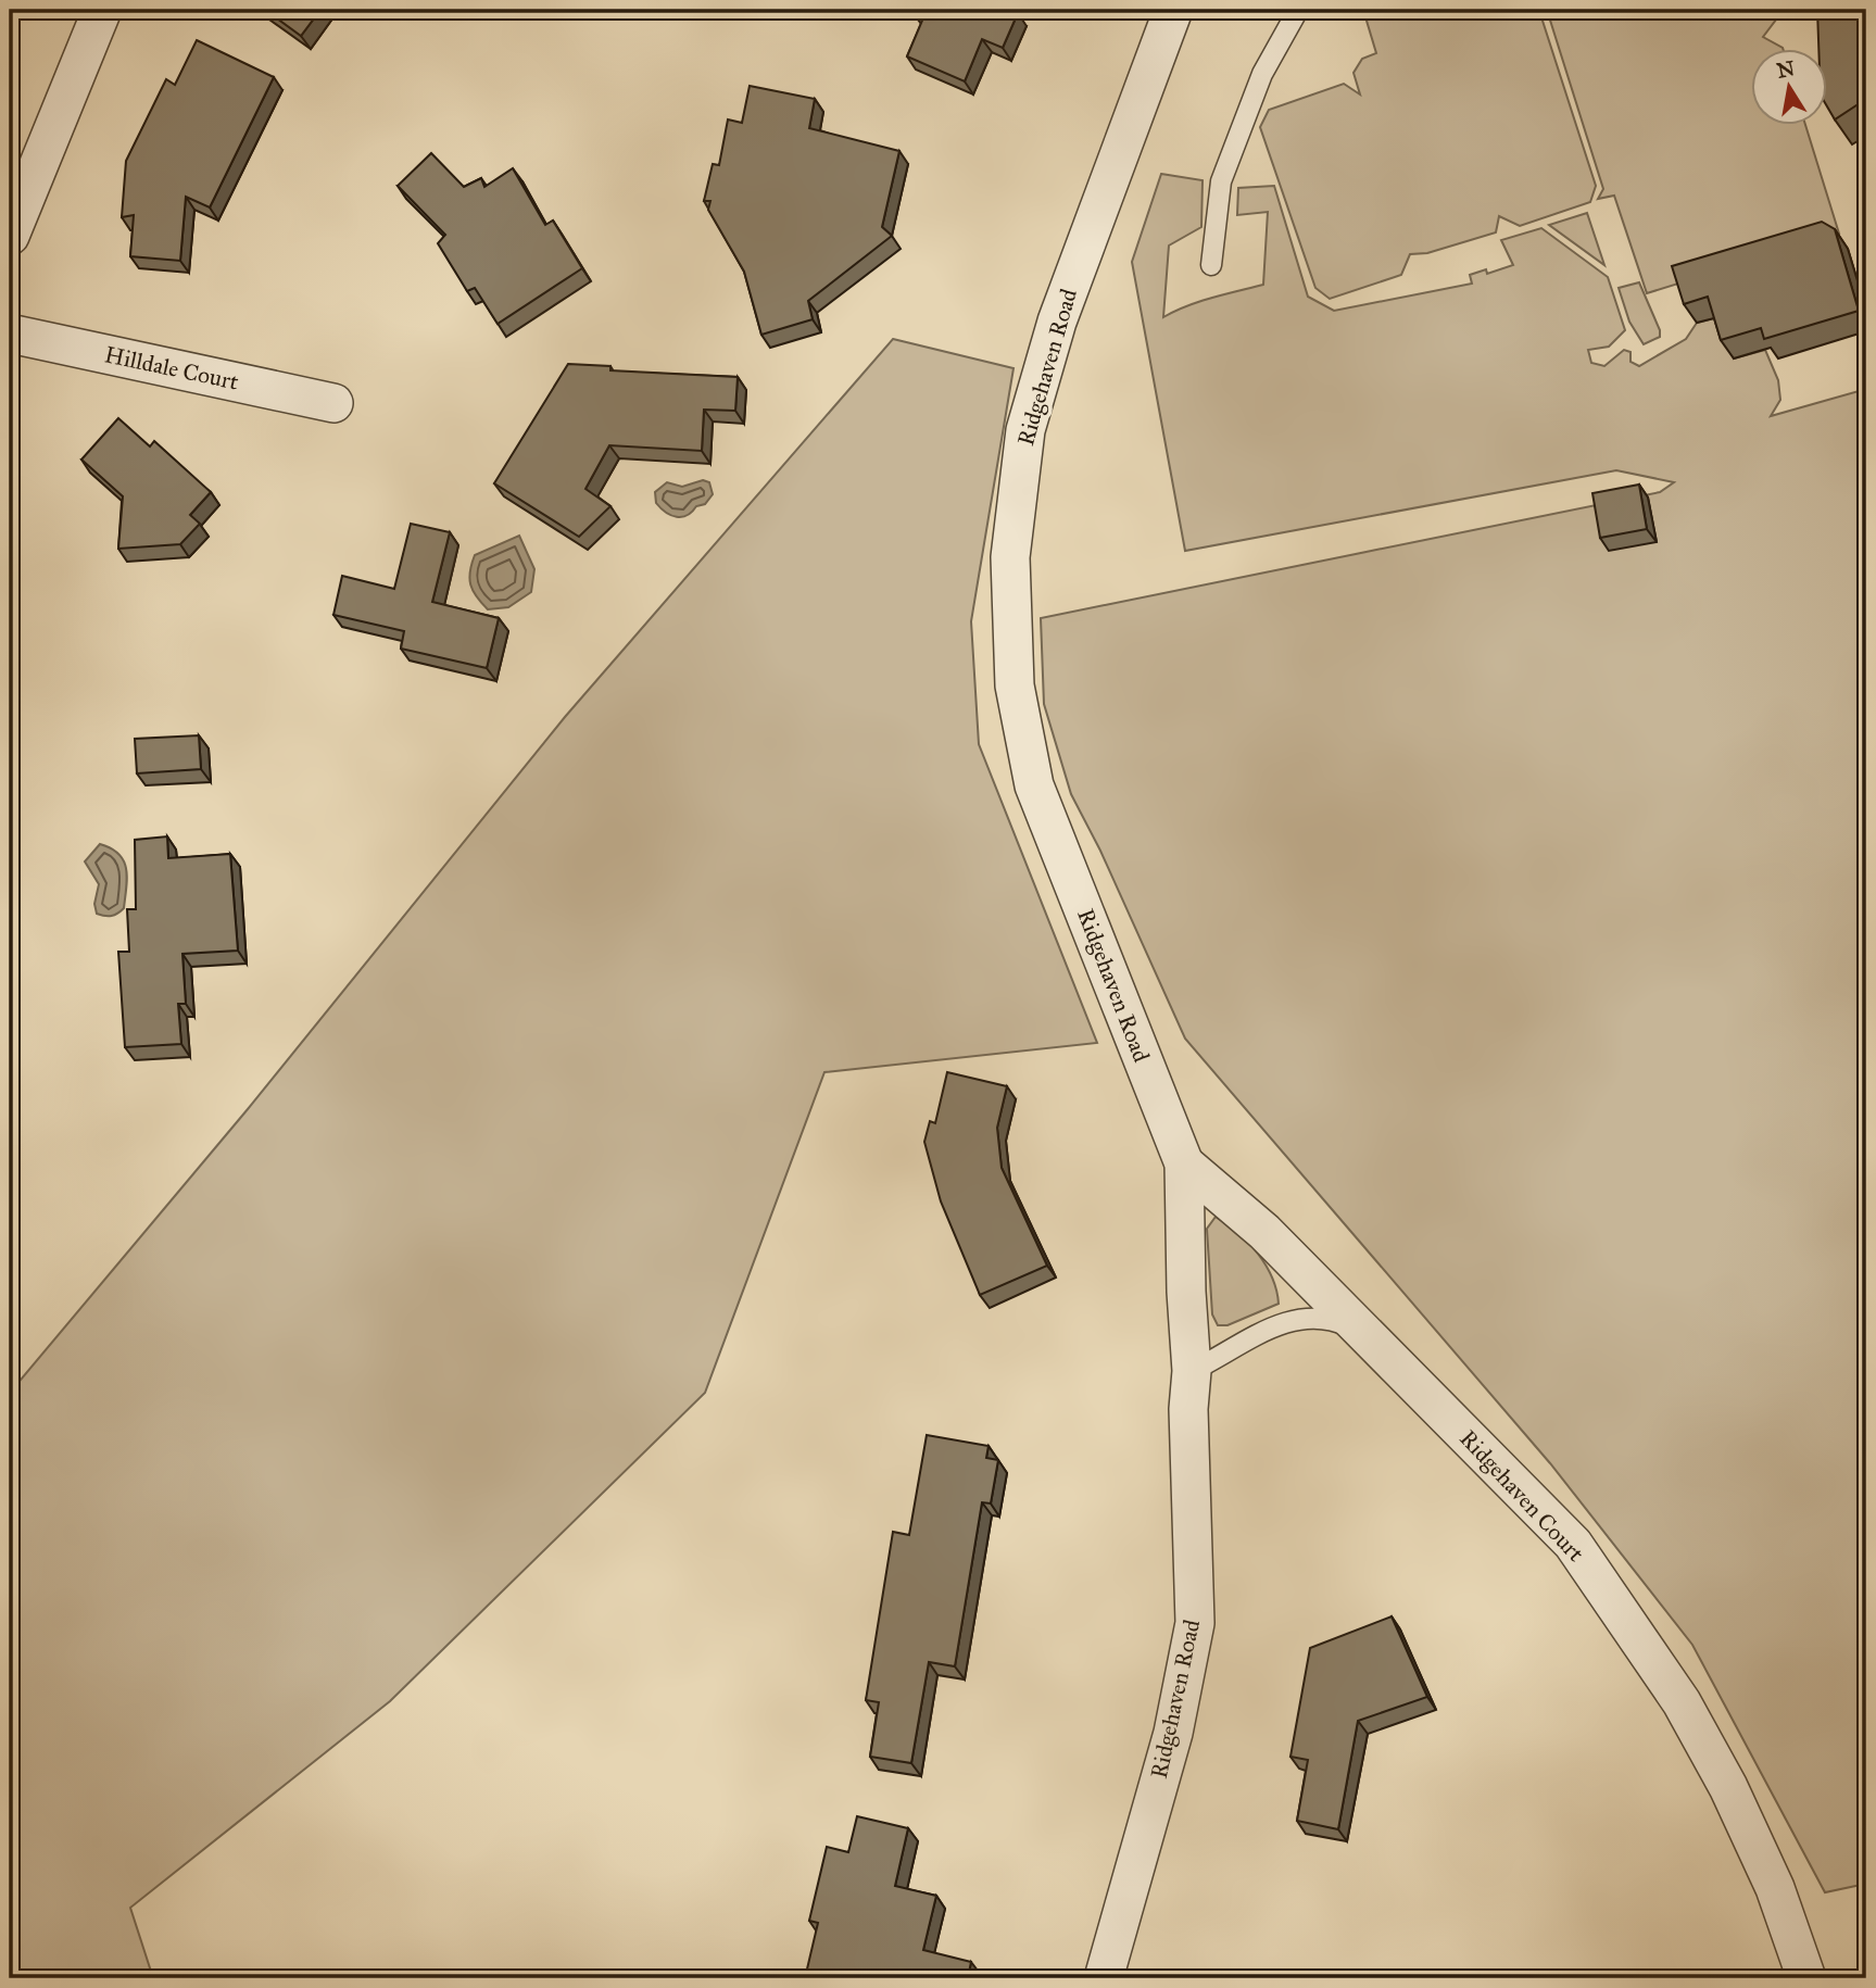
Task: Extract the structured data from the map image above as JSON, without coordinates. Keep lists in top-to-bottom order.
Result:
{
  "streets": {
    "street": ["Ridgehaven Road", "Hilldale Court", "Ridgehaven Court"]
  },
  "crossings": [
    ["Ridgehaven Road", "Ridgehaven Court"]
  ],
  "north": "top"
}
